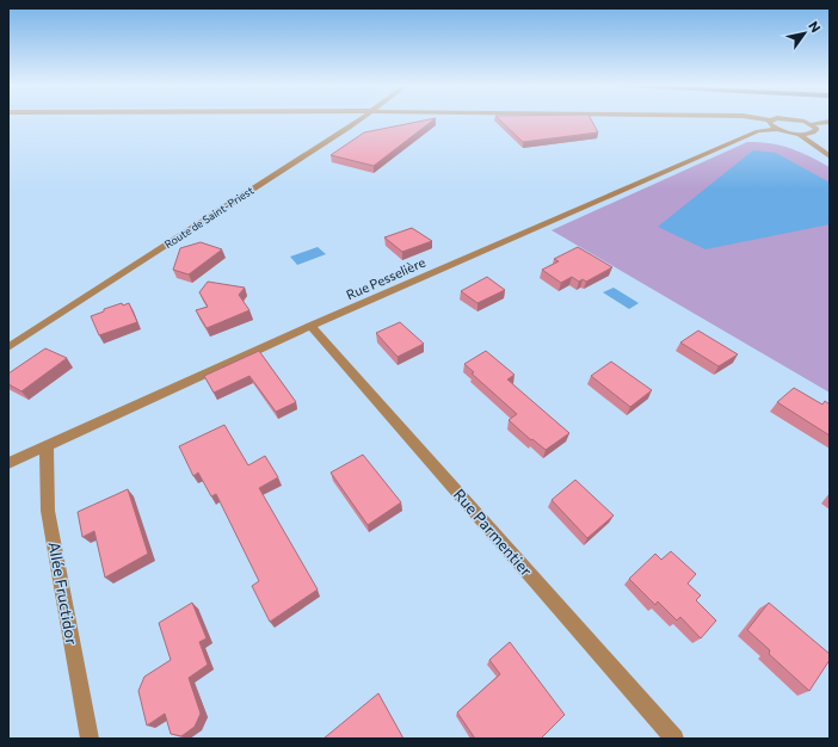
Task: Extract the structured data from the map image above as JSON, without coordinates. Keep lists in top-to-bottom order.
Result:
{
  "streets": {
    "street": [
      "Route de Saint-Priest",
      "Rue Pesselière",
      "Rue Parmentier",
      "Allée Fructidor"
    ]
  },
  "crossings": [
    ["Rue Pesselière", "Rue Parmentier"],
    ["Rue Pesselière", "Allée Fructidor"]
  ],
  "north": "top right"
}
